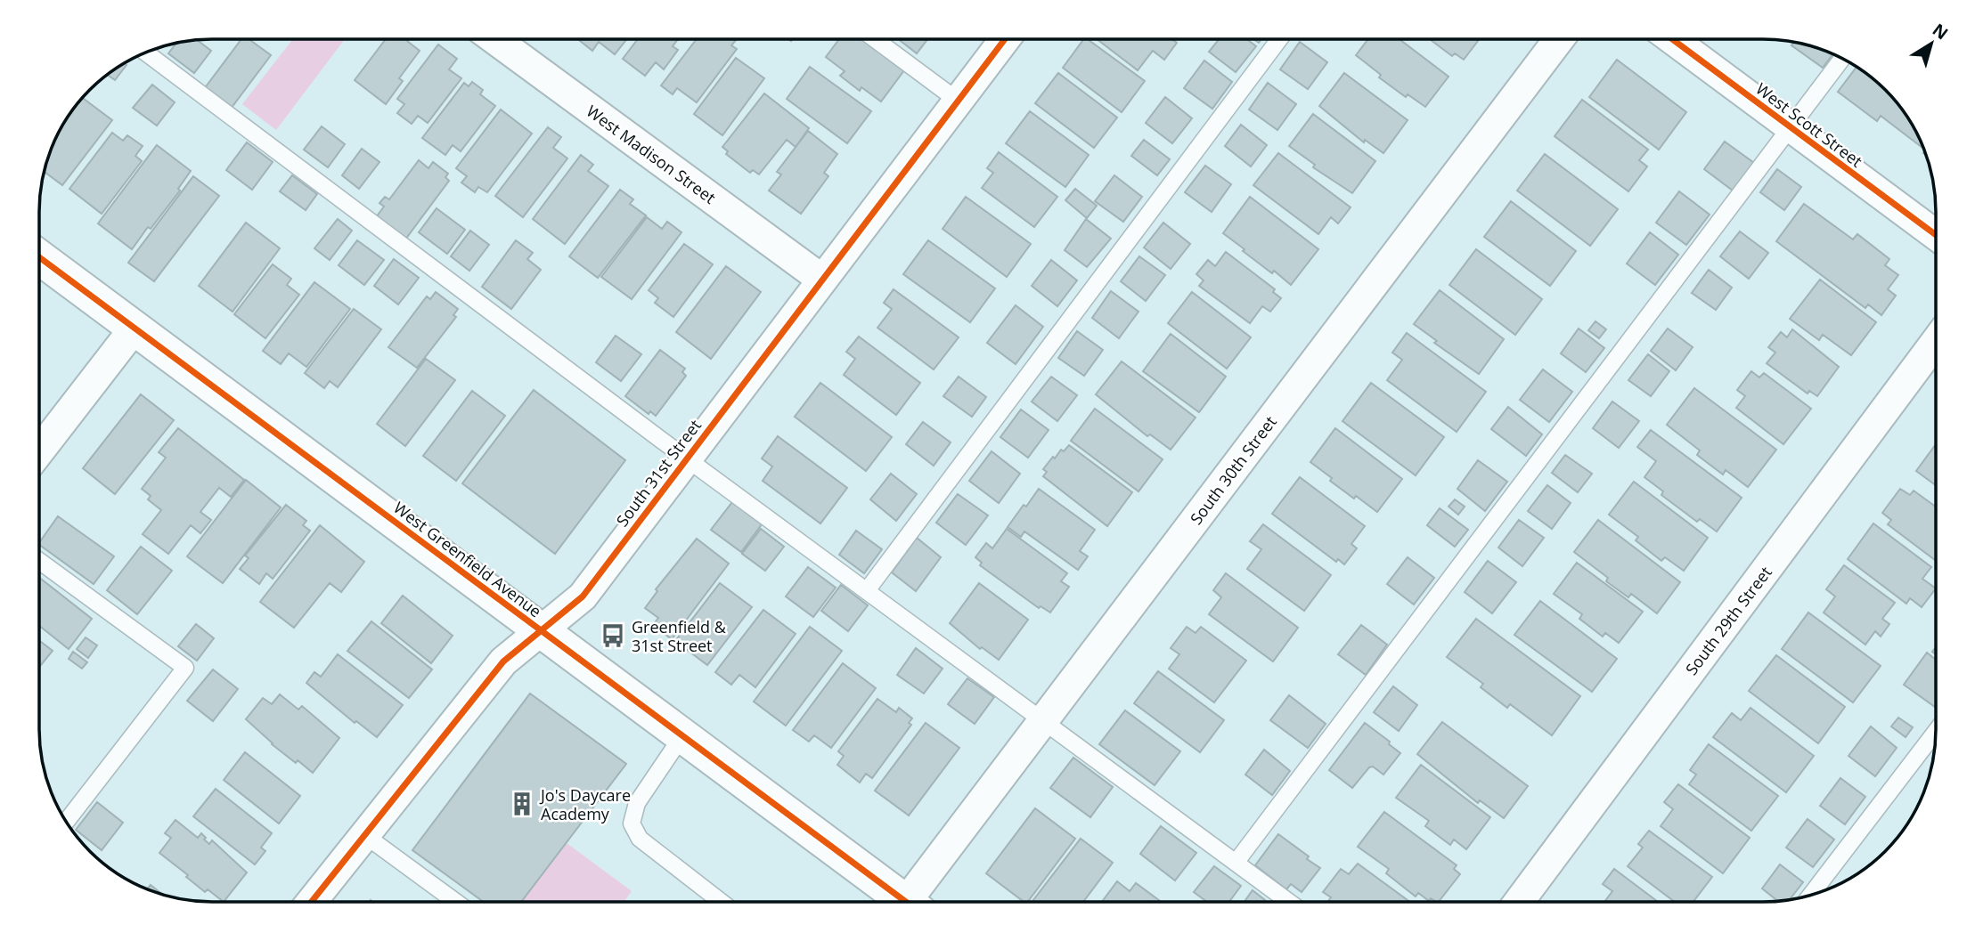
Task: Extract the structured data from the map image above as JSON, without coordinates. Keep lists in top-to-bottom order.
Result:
{
  "streets": {
    "main road": ["West Greenfield Avenue"],
    "street": [
      "West Scott Street",
      "West Madison Street",
      "South 30th Street",
      "South 31st Street",
      "South 29th Street"
    ]
  },
  "crossings": [
    ["West Madison Street", "South 31st Street"],
    ["South 31st Street", "West Greenfield Avenue"]
  ],
  "places": {
    "bus stop": ["Greenfield & 31st Street"],
    "building": ["Jo's Daycare Academy"]
  },
  "north": "top right"
}
